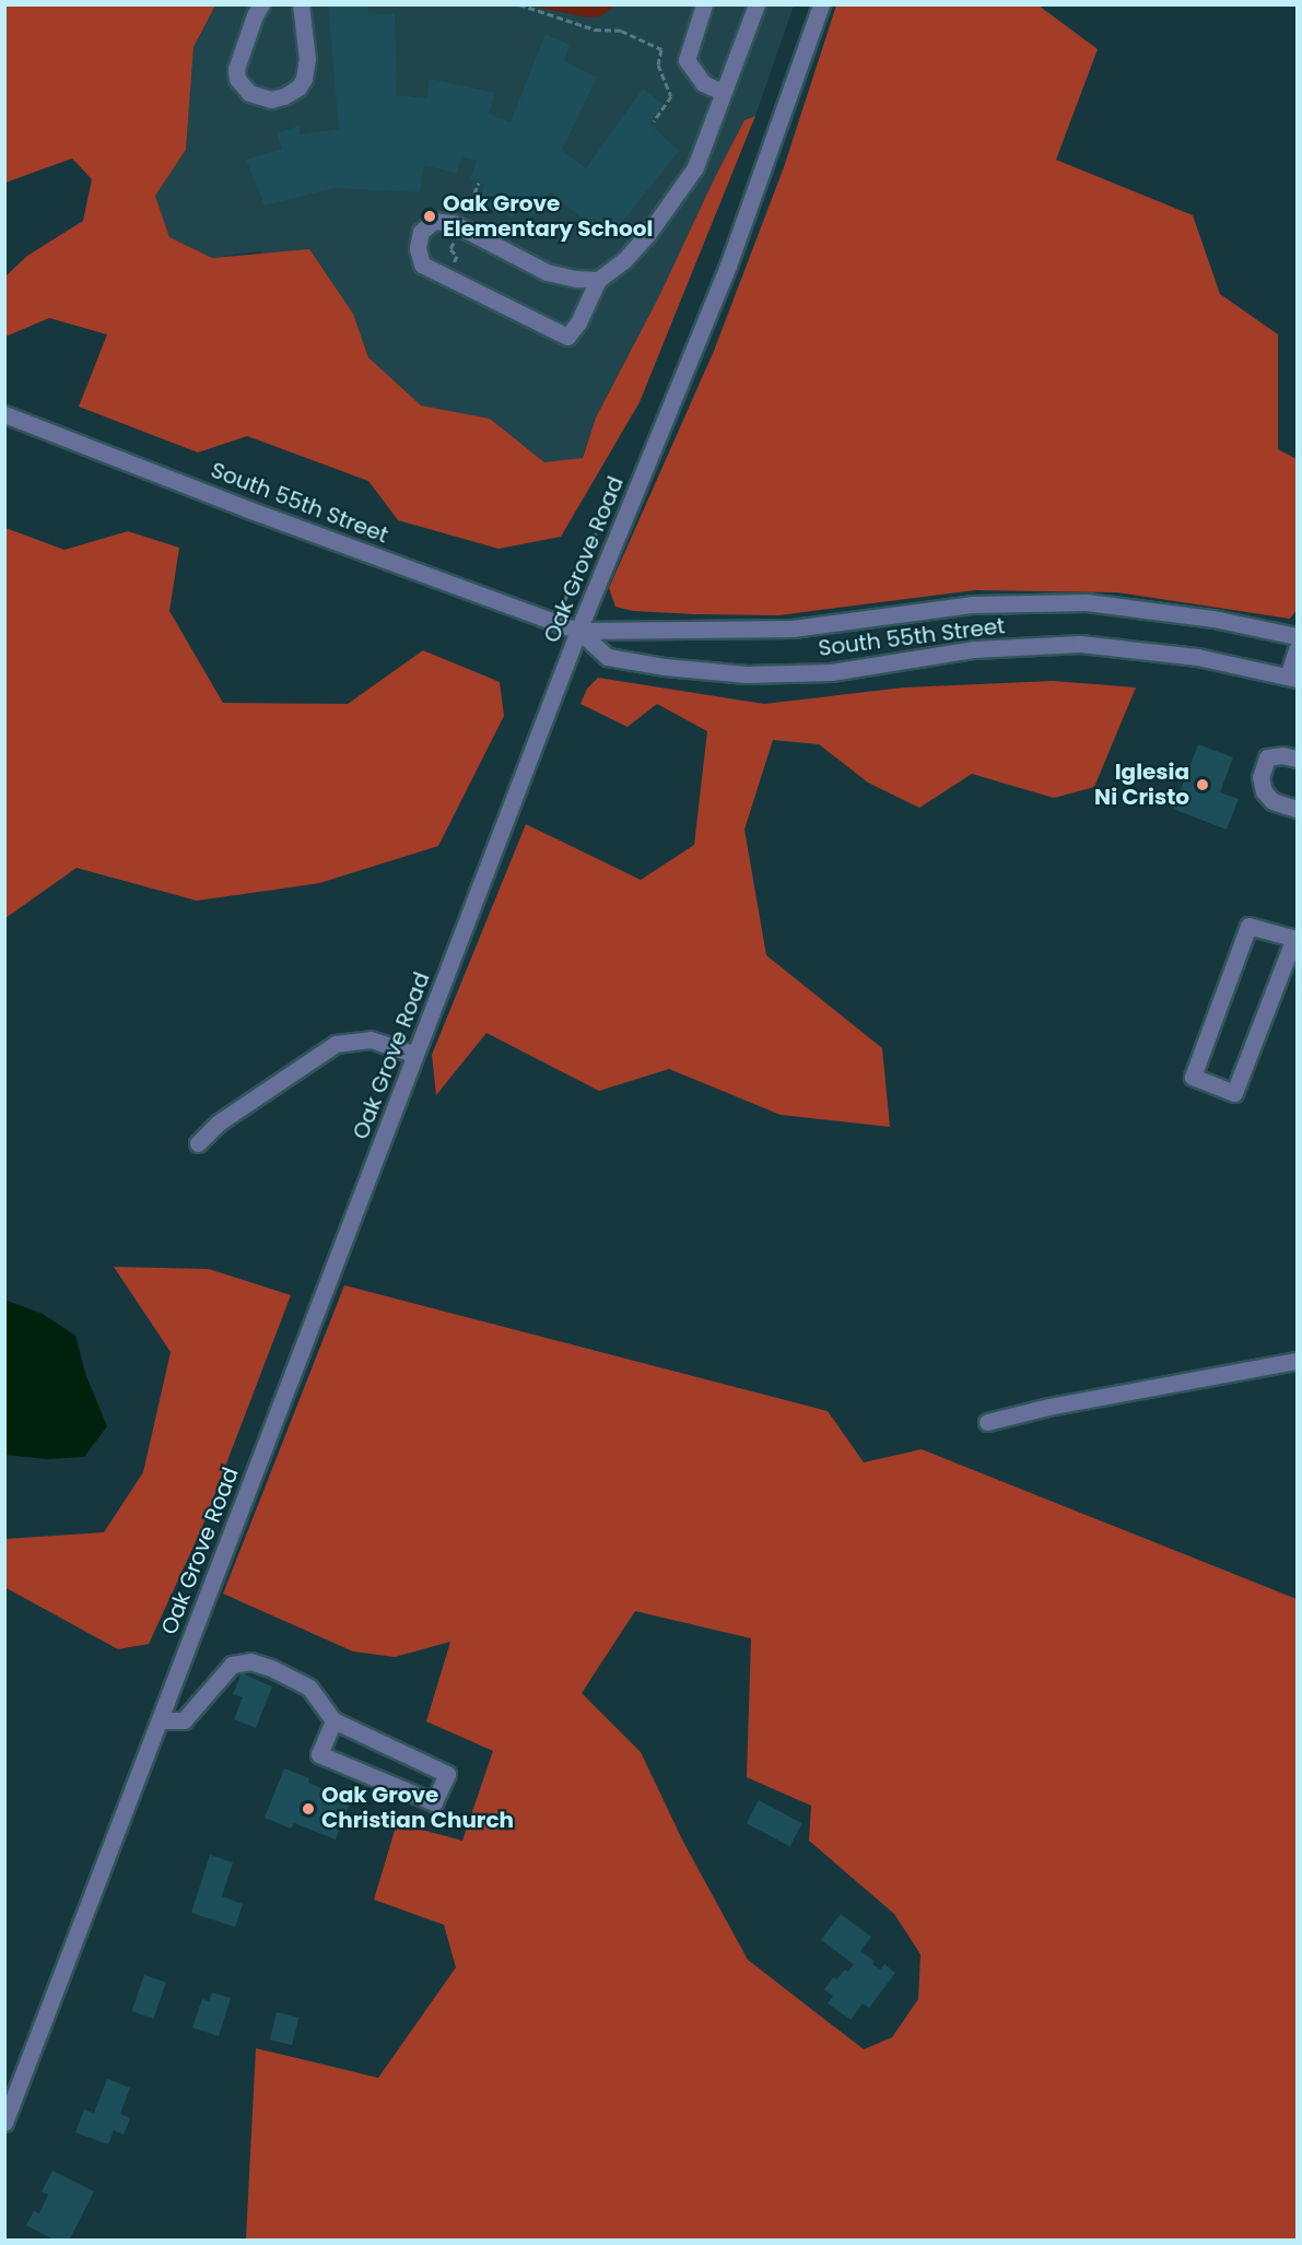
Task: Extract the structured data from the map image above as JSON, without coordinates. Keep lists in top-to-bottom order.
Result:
{
  "streets": {
    "street": ["South 55th Street", "Oak Grove Road"]
  },
  "crossings": [
    ["South 55th Street", "Oak Grove Road"]
  ],
  "places": ["Oak Grove Elementary School", "Iglesia Ni Cristo", "Oak Grove Christian Church"]
}
